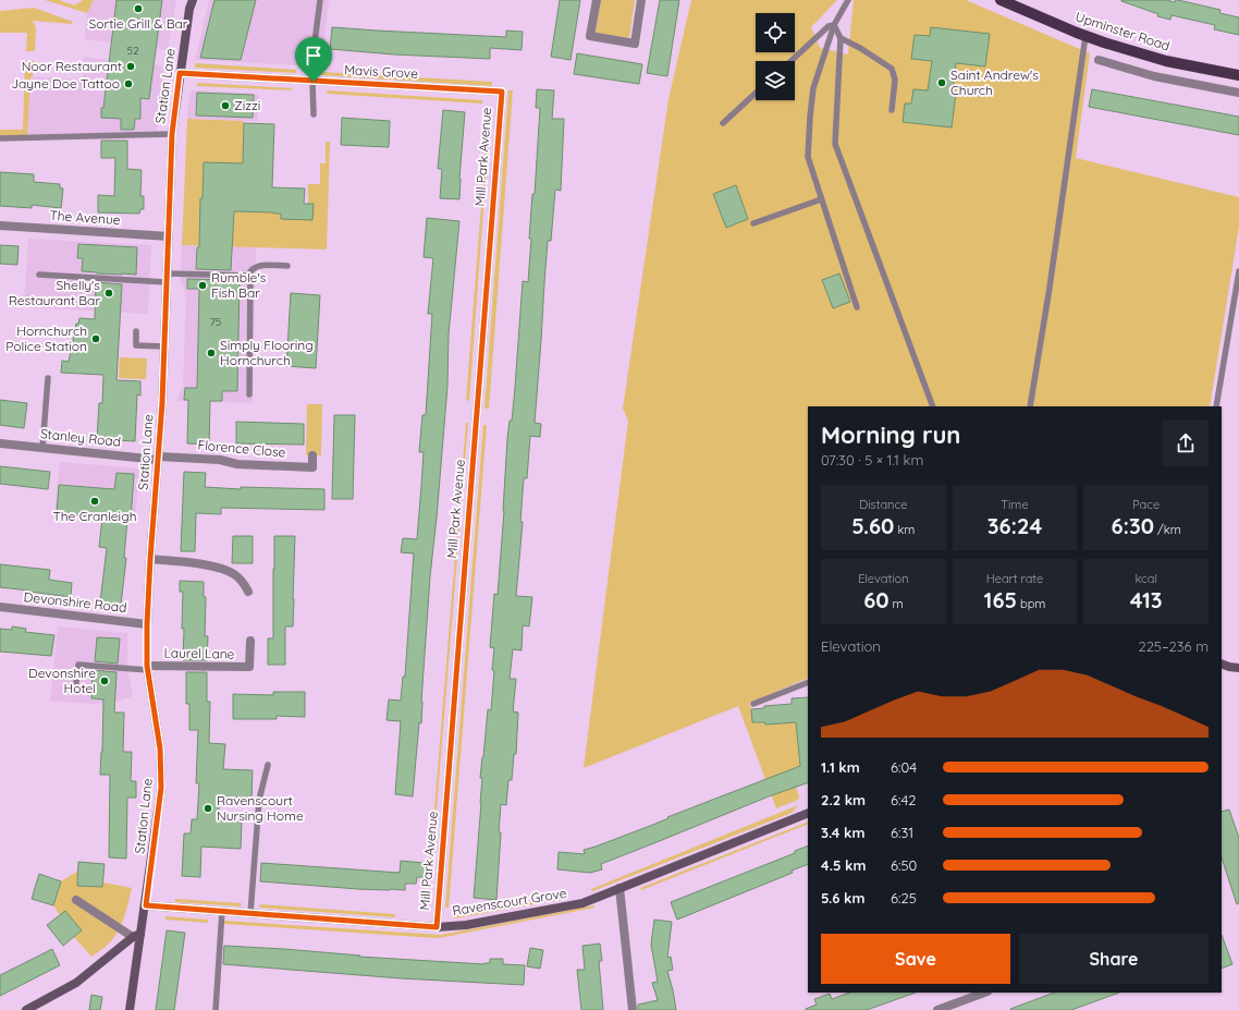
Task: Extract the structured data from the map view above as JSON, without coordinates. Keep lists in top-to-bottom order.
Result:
{
  "streets": {
    "main road": ["Upminster Road"],
    "street": [
      "Mavis Grove",
      "Station Lane",
      "Mill Park Avenue",
      "The Avenue",
      "Stanley Road",
      "Florence Close",
      "Devonshire Road",
      "Laurel Lane",
      "Ravenscourt Grove"
    ]
  },
  "crossings": [
    ["Mavis Grove", "Station Lane"],
    ["Mavis Grove", "Mill Park Avenue"],
    ["Station Lane", "The Avenue"],
    ["Station Lane", "Stanley Road"],
    ["Station Lane", "Florence Close"],
    ["Station Lane", "Devonshire Road"],
    ["Station Lane", "Laurel Lane"],
    ["Station Lane", "Ravenscourt Grove"],
    ["Mill Park Avenue", "Ravenscourt Grove"],
    ["Stanley Road", "Florence Close"]
  ],
  "places": [
    "Sortie Grill & Bar",
    "Noor Restaurant",
    "Saint Andrew's Church",
    "Jayne Doe Tattoo",
    "Zizzi",
    "Rumble's Fish Bar",
    "Shelly's Restaurant Bar",
    "Hornchurch Police Station",
    "Simply Flooring Hornchurch",
    "The Cranleigh",
    "Devonshire Hotel",
    "Ravenscourt Nursing Home"
  ],
  "house_numbers": ["52", "75"],
  "page": {
    "heading": ["Morning run", "07:30 · 5 × 1.1 km"],
    "stats": [
      ["Distance", "5.60 km"],
      ["Time", "36:24"],
      ["Pace", "6:30 /km"],
      ["Elevation", "60 m"],
      ["Heart rate", "165 bpm"],
      ["kcal", "413"]
    ],
    "chart": ["Elevation", "225–236 m"],
    "list": [
      {
        "name": "1.1 km",
        "note": "6:04"
      },
      {
        "name": "2.2 km",
        "note": "6:42"
      },
      {
        "name": "3.4 km",
        "note": "6:31"
      },
      {
        "name": "4.5 km",
        "note": "6:50"
      },
      {
        "name": "5.6 km",
        "note": "6:25"
      }
    ],
    "buttons": ["Save", "Share"]
  }
}
